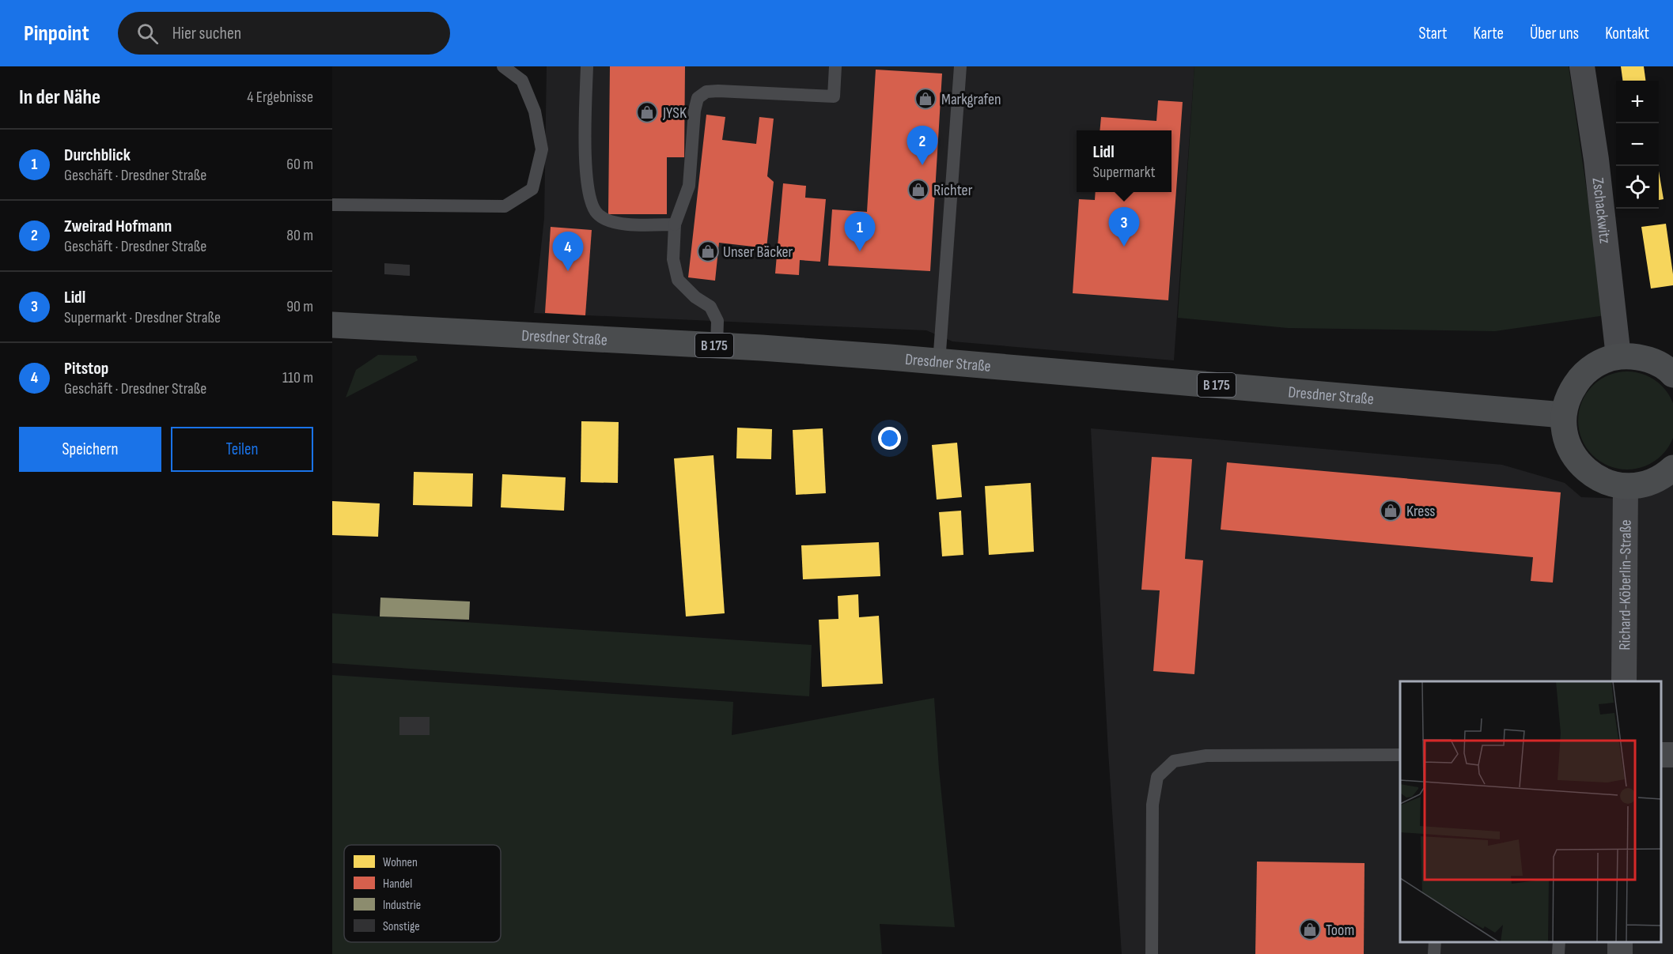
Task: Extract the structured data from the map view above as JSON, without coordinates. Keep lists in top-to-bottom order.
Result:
{
  "streets": {
    "main road": ["Dresdner Straße", "B 175"],
    "street": ["Zschackwitz", "Richard-Köberlin-Straße"]
  },
  "places": {
    "shop": [
      "Markgrafen",
      "JYSK",
      "Richter",
      "Unser Bäcker",
      "Kress",
      "Toom"
    ]
  },
  "legend": [
    "Wohnen",
    "Handel",
    "Industrie",
    "Sonstige"
  ],
  "page": {
    "header": "Pinpoint",
    "search": "Hier suchen",
    "nav": [
      "Start",
      "Karte",
      "Über uns",
      "Kontakt"
    ],
    "heading": ["In der Nähe", "4 Ergebnisse"],
    "map_buttons": ["+", "−"],
    "pins": [
      "2",
      "3",
      "1",
      "4"
    ],
    "list": [
      {
        "mark": "1",
        "name": "Durchblick",
        "note": "Geschäft · Dresdner Straße",
        "value": "60 m"
      },
      {
        "mark": "2",
        "name": "Zweirad Hofmann",
        "note": "Geschäft · Dresdner Straße",
        "value": "80 m"
      },
      {
        "mark": "3",
        "name": "Lidl",
        "note": "Supermarkt · Dresdner Straße",
        "value": "90 m"
      },
      {
        "mark": "4",
        "name": "Pitstop",
        "note": "Geschäft · Dresdner Straße",
        "value": "110 m"
      }
    ],
    "popup": ["Lidl", "Supermarkt"],
    "buttons": ["Speichern", "Teilen"]
  }
}
